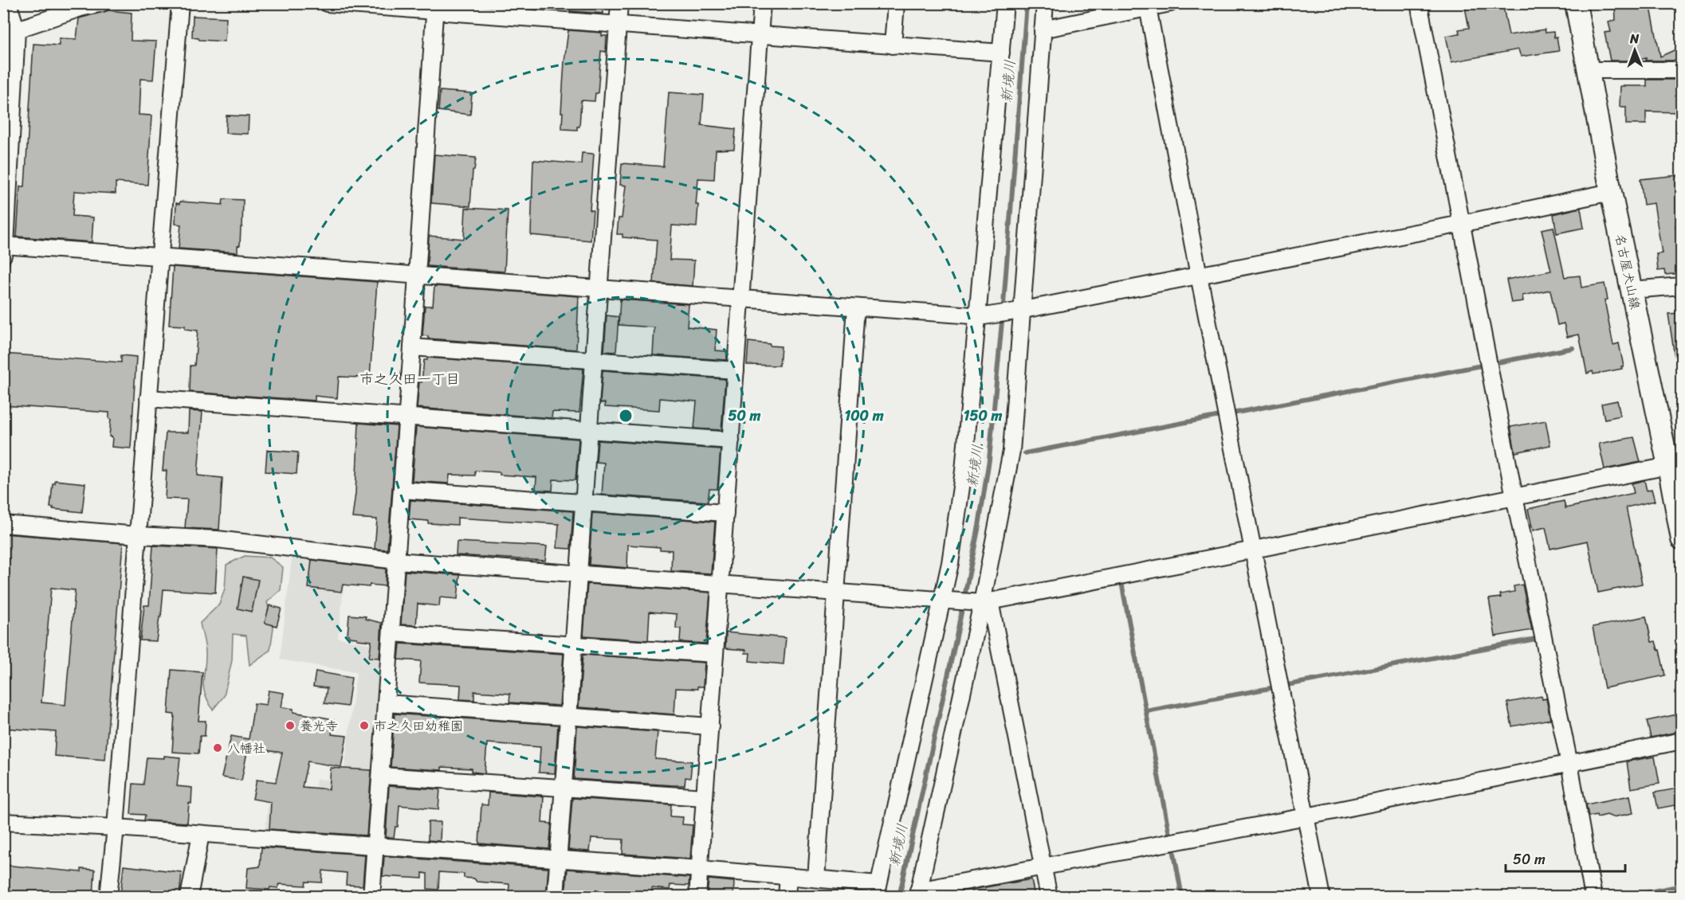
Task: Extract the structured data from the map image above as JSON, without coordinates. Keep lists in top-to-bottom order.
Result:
{
  "streets": {
    "main road": ["名古屋犬山線"]
  },
  "districts": ["市之久田一丁目"],
  "water": ["新境川"],
  "places": ["養光寺", "市之久田幼稚園", "八幡社"],
  "scale_bar": "50 m",
  "north": "top",
  "rings": ["50 m", "100 m", "150 m"]
}
